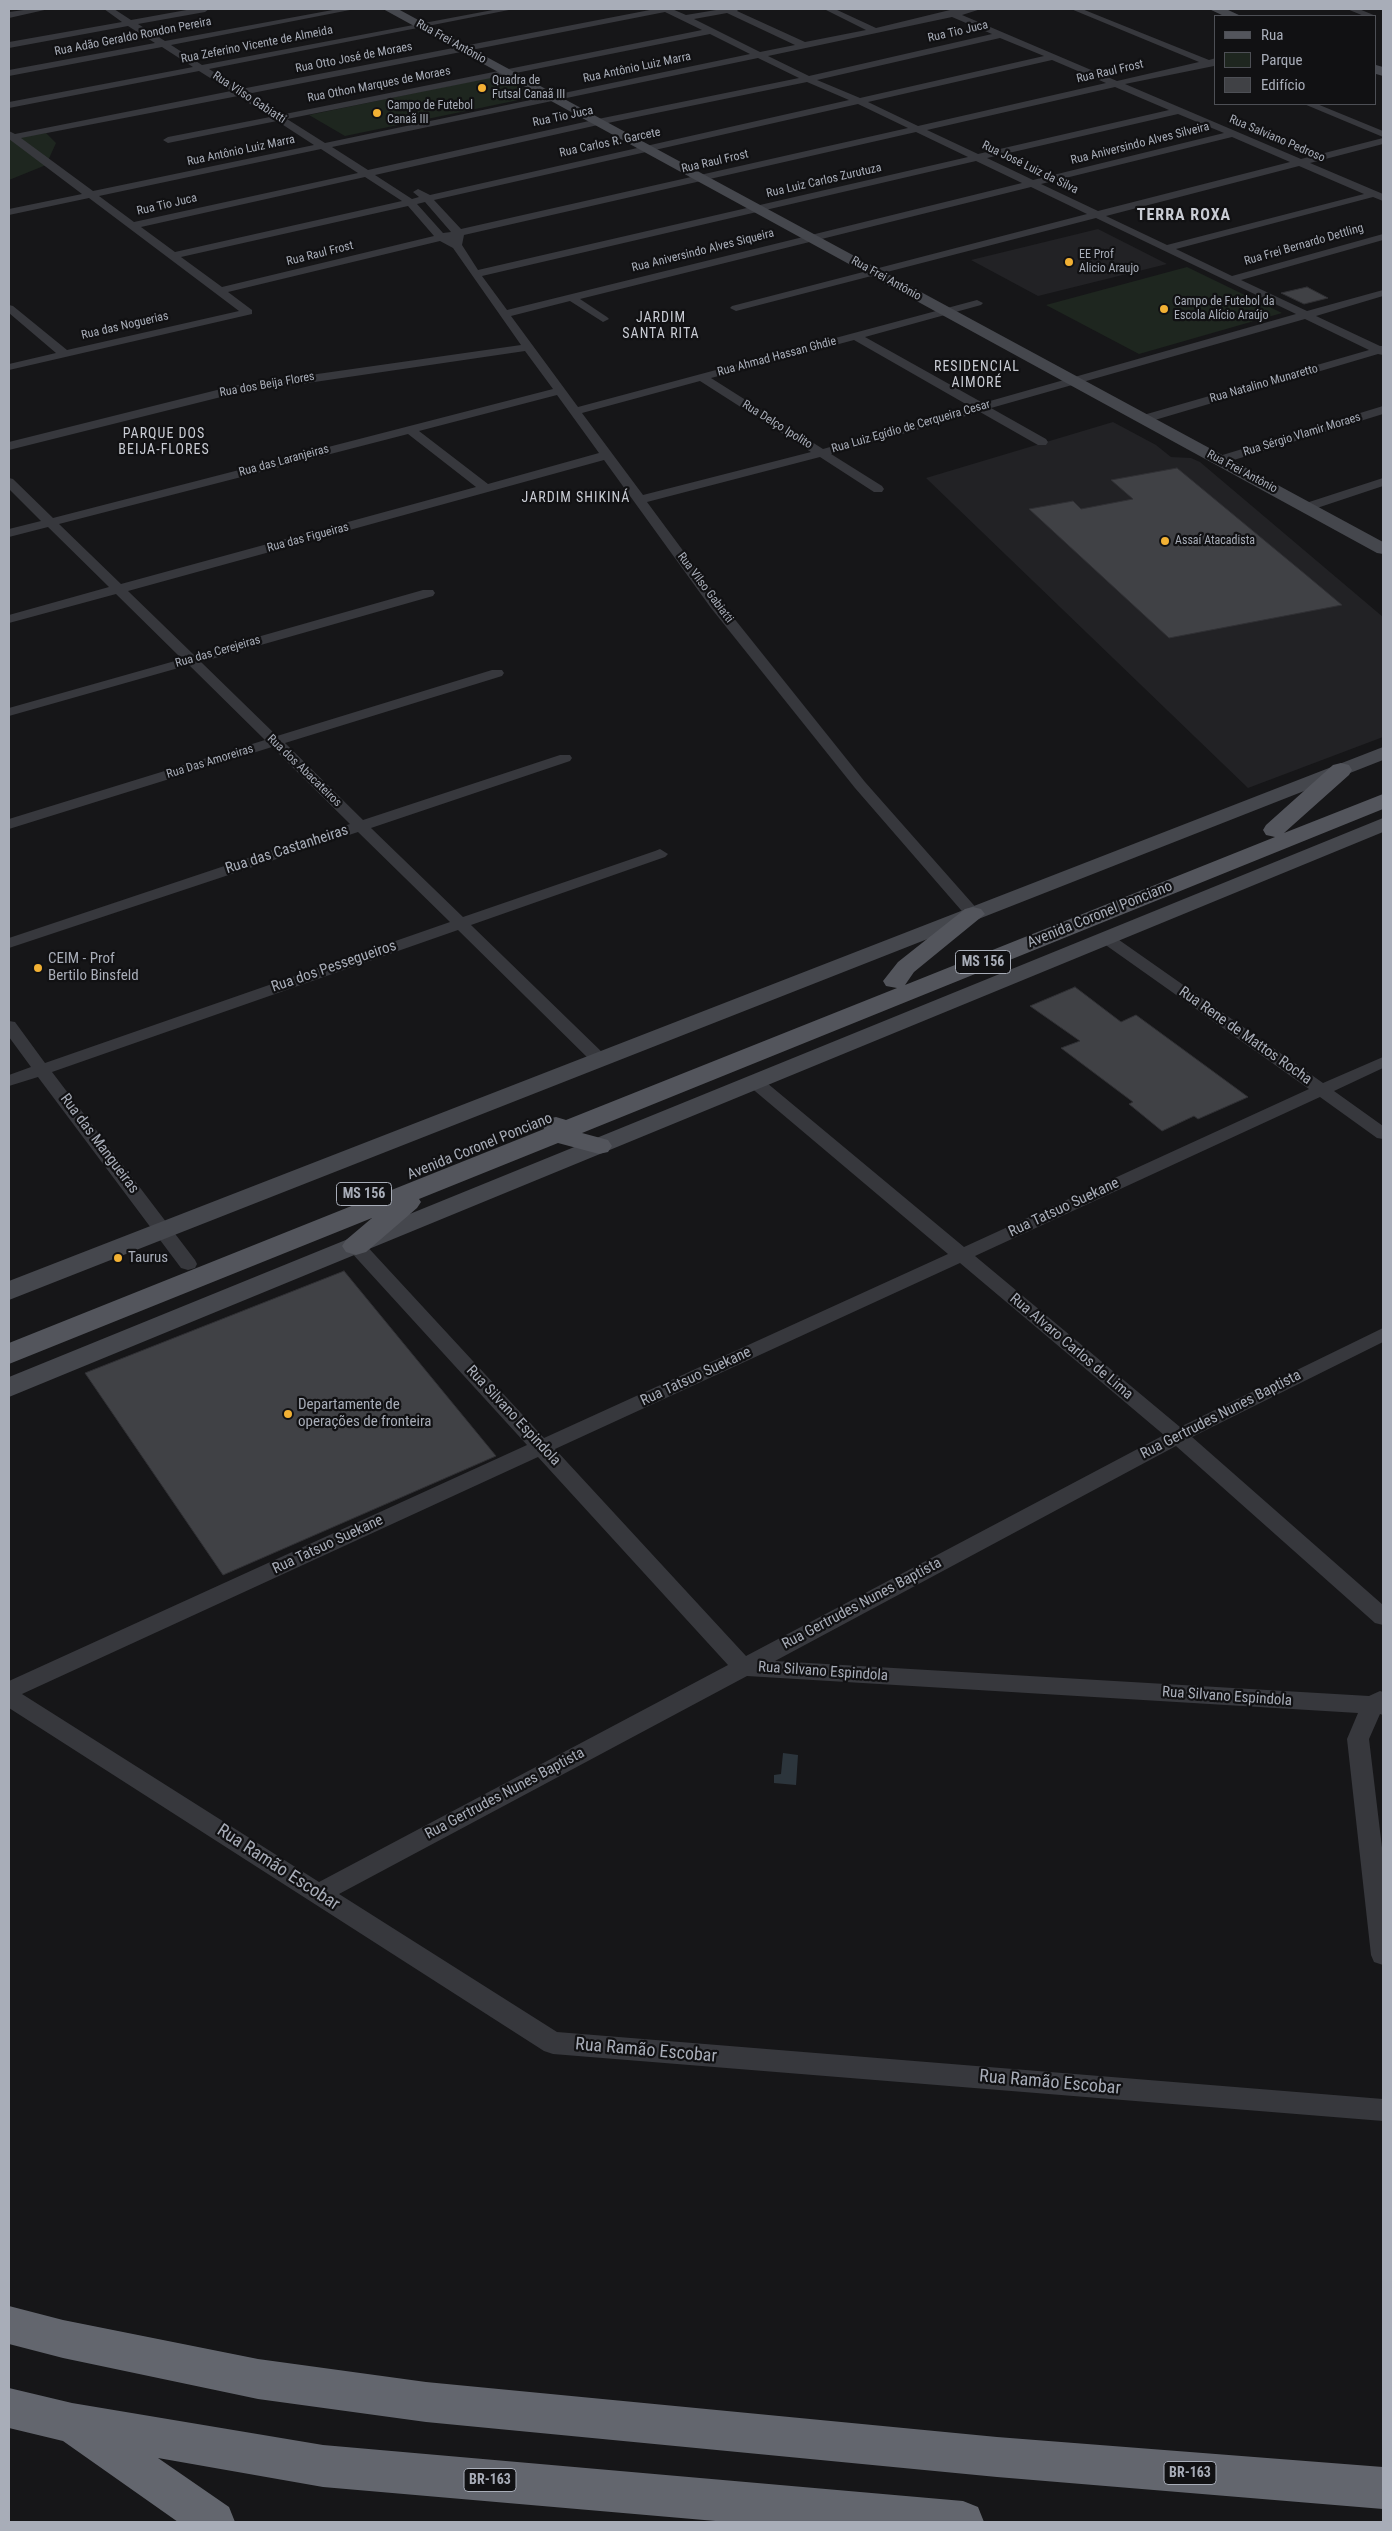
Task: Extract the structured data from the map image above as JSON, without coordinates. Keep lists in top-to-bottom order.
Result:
{
  "streets": {
    "highway": ["BR-163"],
    "main road": ["Avenida Coronel Ponciano", "MS 156"],
    "street": [
      "Rua Tio Juca",
      "Rua Adão Geraldo Rondon Pereira",
      "Rua Frei Antônio",
      "Rua Zeferino Vicente de Almeida",
      "Rua Otto José de Moraes",
      "Rua Antônio Luiz Marra",
      "Rua Raul Frost",
      "Rua Othon Marques de Moraes",
      "Rua Vilso Gabiatti",
      "Rua Salviano Pedroso",
      "Rua Carlos R. Garcete",
      "Rua Aniversindo Alves Silveira",
      "Rua José Luiz da Silva",
      "Rua Luiz Carlos Zurutuza",
      "Rua Frei Bernardo Dettling",
      "Rua Aniversindo Alves Siqueira",
      "Rua das Noguerias",
      "Rua Ahmad Hassan Ghdie",
      "Rua Natalino Munaretto",
      "Rua dos Beija Flores",
      "Rua Delço Ipolito",
      "Rua Luiz Egídio de Cerqueira Cesar",
      "Rua Sérgio Vlamir Moraes",
      "Rua das Laranjeiras",
      "Rua das Figueiras",
      "Rua das Cerejeiras",
      "Rua Das Amoreiras",
      "Rua dos Abacateiros",
      "Rua das Castanheiras",
      "Rua dos Pessegueiros",
      "Rua Rene de Mattos Rocha",
      "Rua das Mangueiras",
      "Rua Tatsuo Suekane",
      "Rua Alvaro Carlos de Lima",
      "Rua Gertrudes Nunes Baptista",
      "Rua Silvano Espindola",
      "Rua Ramão Escobar"
    ]
  },
  "crossings": [
    ["Rua Tio Juca", "Rua Frei Antônio"],
    ["Rua Tio Juca", "Rua Vilso Gabiatti"],
    ["Rua Tio Juca", "Rua Salviano Pedroso"],
    ["Rua Tio Juca", "Rua José Luiz da Silva"],
    ["Rua Adão Geraldo Rondon Pereira", "Rua Vilso Gabiatti"],
    ["Rua Frei Antônio", "Rua Zeferino Vicente de Almeida"],
    ["Rua Frei Antônio", "Rua Otto José de Moraes"],
    ["Rua Frei Antônio", "Rua Antônio Luiz Marra"],
    ["Rua Frei Antônio", "Rua Raul Frost"],
    ["Rua Frei Antônio", "Rua Othon Marques de Moraes"],
    ["Rua Frei Antônio", "Rua Carlos R. Garcete"],
    ["Rua Frei Antônio", "Rua Luiz Carlos Zurutuza"],
    ["Rua Frei Antônio", "Rua Aniversindo Alves Siqueira"],
    ["Rua Frei Antônio", "Rua Ahmad Hassan Ghdie"],
    ["Rua Frei Antônio", "Rua Natalino Munaretto"],
    ["Rua Frei Antônio", "Rua Luiz Egídio de Cerqueira Cesar"],
    ["Rua Frei Antônio", "Rua Sérgio Vlamir Moraes"],
    ["Rua Zeferino Vicente de Almeida", "Rua Vilso Gabiatti"],
    ["Rua Otto José de Moraes", "Rua Vilso Gabiatti"],
    ["Rua Otto José de Moraes", "Rua José Luiz da Silva"],
    ["Rua Antônio Luiz Marra", "Rua Vilso Gabiatti"],
    ["Rua Antônio Luiz Marra", "Rua Salviano Pedroso"],
    ["Rua Antônio Luiz Marra", "Rua José Luiz da Silva"],
    ["Rua Raul Frost", "Rua Vilso Gabiatti"],
    ["Rua Raul Frost", "Rua Salviano Pedroso"],
    ["Rua Raul Frost", "Rua José Luiz da Silva"],
    ["Rua Raul Frost", "Rua das Noguerias"],
    ["Rua Othon Marques de Moraes", "Rua Vilso Gabiatti"],
    ["Rua Othon Marques de Moraes", "Rua José Luiz da Silva"],
    ["Rua Vilso Gabiatti", "Rua Carlos R. Garcete"],
    ["Rua Vilso Gabiatti", "Rua Luiz Carlos Zurutuza"],
    ["Rua Vilso Gabiatti", "Rua Aniversindo Alves Siqueira"],
    ["Rua Vilso Gabiatti", "Rua Ahmad Hassan Ghdie"],
    ["Rua Vilso Gabiatti", "Rua dos Beija Flores"],
    ["Rua Vilso Gabiatti", "Rua Luiz Egídio de Cerqueira Cesar"],
    ["Rua Vilso Gabiatti", "Rua das Laranjeiras"],
    ["Rua Vilso Gabiatti", "Rua das Figueiras"],
    ["Rua Salviano Pedroso", "Rua Carlos R. Garcete"],
    ["Rua Salviano Pedroso", "Rua Aniversindo Alves Silveira"],
    ["Rua Salviano Pedroso", "Rua Luiz Carlos Zurutuza"],
    ["Rua Carlos R. Garcete", "Rua José Luiz da Silva"],
    ["Rua Aniversindo Alves Silveira", "Rua José Luiz da Silva"],
    ["Rua Aniversindo Alves Silveira", "Rua Aniversindo Alves Siqueira"],
    ["Rua José Luiz da Silva", "Rua Luiz Carlos Zurutuza"],
    ["Rua José Luiz da Silva", "Rua Frei Bernardo Dettling"],
    ["Rua José Luiz da Silva", "Rua Natalino Munaretto"],
    ["Rua José Luiz da Silva", "Rua Luiz Egídio de Cerqueira Cesar"],
    ["Rua Ahmad Hassan Ghdie", "Rua Delço Ipolito"],
    ["Rua Delço Ipolito", "Rua Luiz Egídio de Cerqueira Cesar"],
    ["Rua das Laranjeiras", "Rua dos Abacateiros"],
    ["Rua das Figueiras", "Rua dos Abacateiros"],
    ["Rua das Cerejeiras", "Rua dos Abacateiros"],
    ["Rua Das Amoreiras", "Rua dos Abacateiros"],
    ["Rua dos Abacateiros", "Rua das Castanheiras"],
    ["Rua dos Abacateiros", "Rua dos Pessegueiros"],
    ["Avenida Coronel Ponciano", "Rua das Mangueiras"],
    ["Rua dos Pessegueiros", "Rua das Mangueiras"],
    ["Rua Rene de Mattos Rocha", "Rua Tatsuo Suekane"],
    ["Rua Tatsuo Suekane", "Rua Alvaro Carlos de Lima"],
    ["Rua Tatsuo Suekane", "Rua Silvano Espindola"],
    ["Rua Alvaro Carlos de Lima", "Rua Gertrudes Nunes Baptista"],
    ["Rua Gertrudes Nunes Baptista", "Rua Silvano Espindola"],
    ["Rua Gertrudes Nunes Baptista", "Rua Ramão Escobar"]
  ],
  "districts": [
    "TERRA ROXA",
    "JARDIM SANTA RITA",
    "RESIDENCIAL AIMORÉ",
    "PARQUE DOS BEIJA-FLORES",
    "JARDIM SHIKINÁ"
  ],
  "places": [
    "Quadra de Futsal Canaã III",
    "Campo de Futebol Canaã III",
    "EE Prof Alicio Araujo",
    "Campo de Futebol da Escola Alício Araújo",
    "Assaí Atacadista",
    "CEIM - Prof Bertilo Binsfeld",
    "Taurus",
    "Departamente de operações de fronteira"
  ],
  "legend": ["Rua", "Parque", "Edifício"]
}
